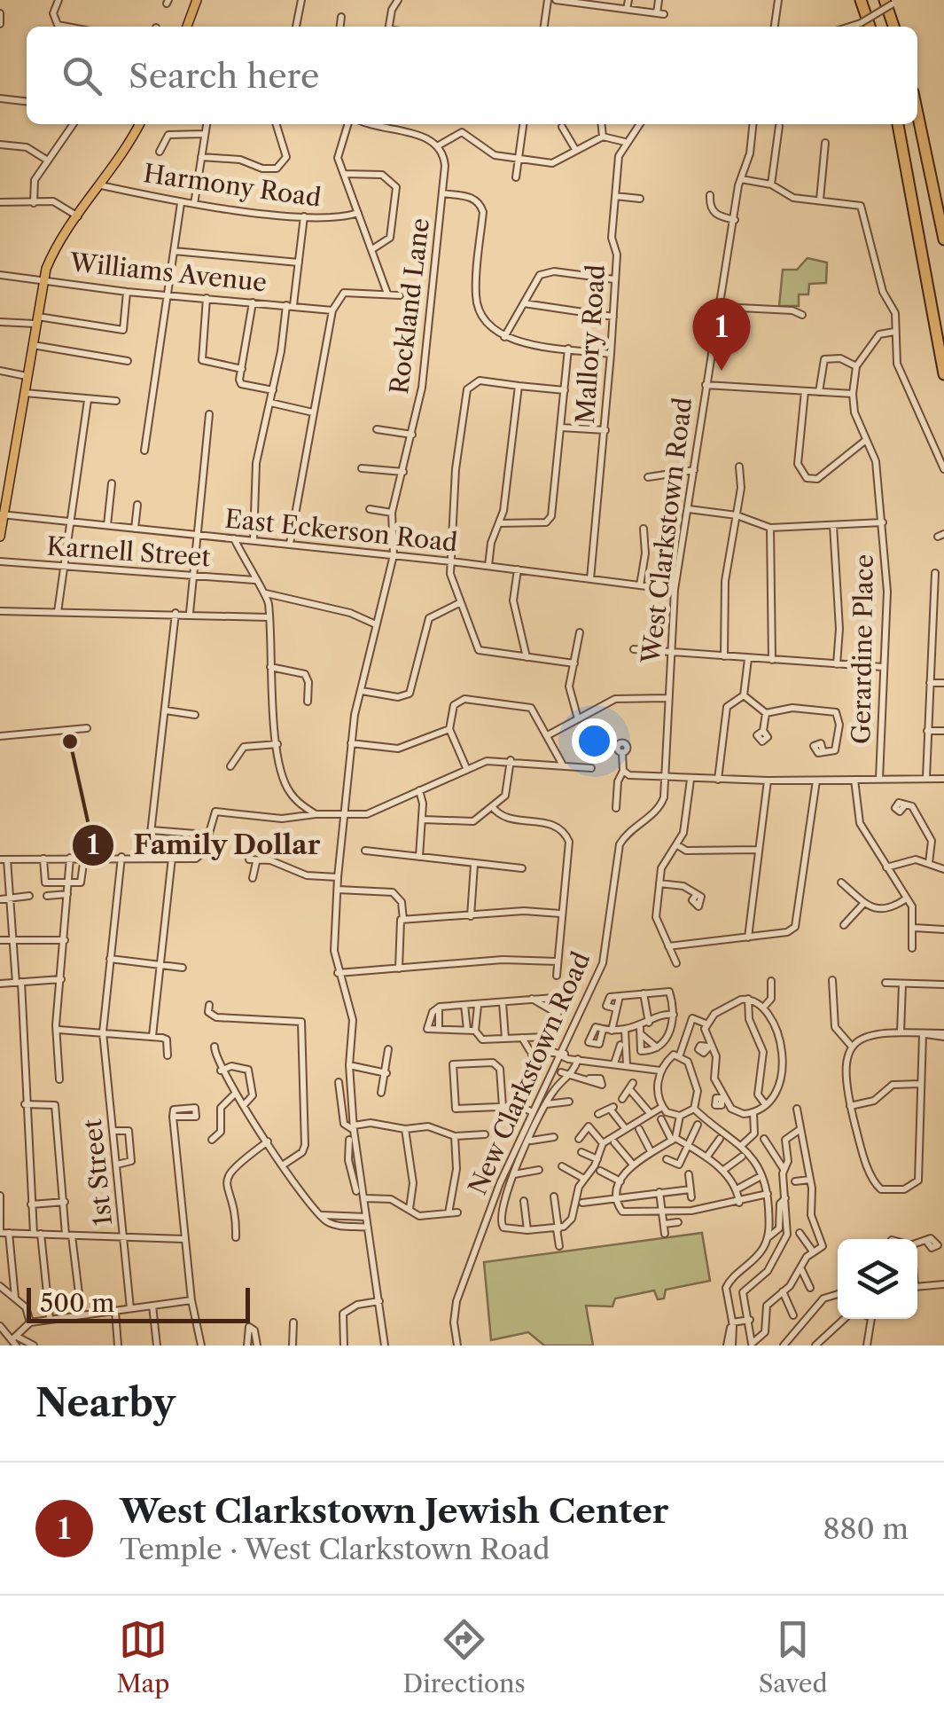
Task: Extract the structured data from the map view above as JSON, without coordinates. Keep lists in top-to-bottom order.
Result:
{
  "streets": {
    "street": [
      "Harmony Road",
      "Williams Avenue",
      "Rockland Lane",
      "Mallory Road",
      "East Eckerson Road",
      "West Clarkstown Road",
      "Karnell Street",
      "Gerardine Place",
      "New Clarkstown Road",
      "1st Street"
    ]
  },
  "crossings": [
    ["Rockland Lane", "East Eckerson Road"],
    ["Mallory Road", "East Eckerson Road"],
    ["East Eckerson Road", "West Clarkstown Road"],
    ["West Clarkstown Road", "New Clarkstown Road"]
  ],
  "places": ["Family Dollar"],
  "scale_bar": "500 m",
  "page": {
    "search": "Search here",
    "pins": "1",
    "scale": "500 m",
    "heading": "Nearby",
    "list": [
      {
        "mark": "1",
        "name": "West Clarkstown Jewish Center",
        "note": "Temple · West Clarkstown Road",
        "value": "880 m"
      }
    ],
    "nav": ["Map", "Directions", "Saved"]
  }
}
